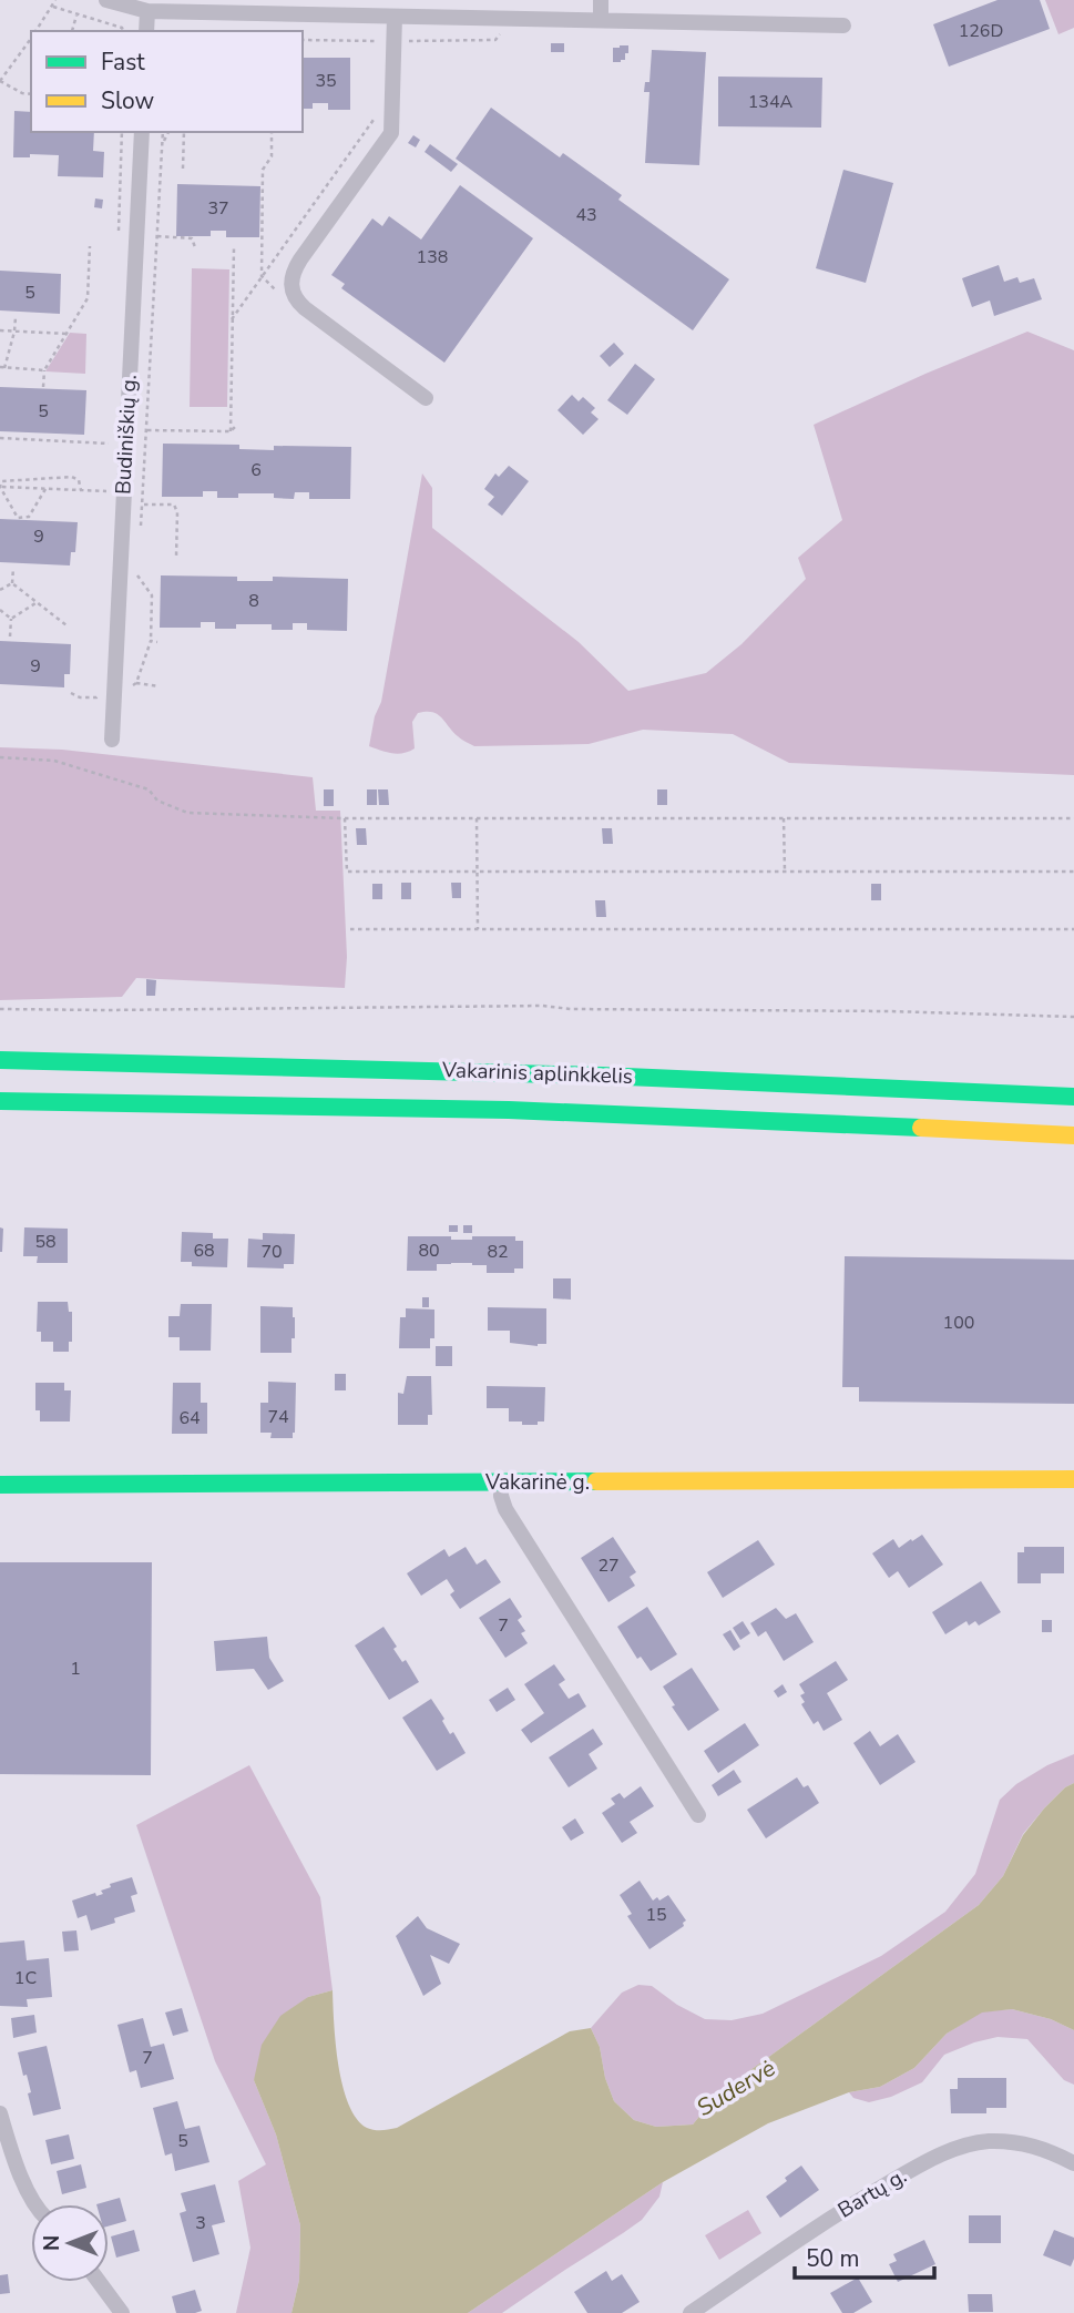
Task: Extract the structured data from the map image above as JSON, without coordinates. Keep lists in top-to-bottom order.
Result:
{
  "streets": {
    "main road": ["Vakarinis aplinkkelis", "Vakarinė g."],
    "street": ["Budiniškių g.", "Bartų g."]
  },
  "water": ["Sudervė"],
  "house_numbers": [
    "126D",
    "35",
    "134A",
    "37",
    "43",
    "138",
    "5",
    "5",
    "6",
    "9",
    "8",
    "9",
    "58",
    "68",
    "80",
    "70",
    "82",
    "100",
    "74",
    "64",
    "27",
    "7",
    "1",
    "15",
    "1C",
    "7",
    "5",
    "3"
  ],
  "legend": ["Fast", "Slow"],
  "scale_bar": "50 m",
  "north": "left"
}
